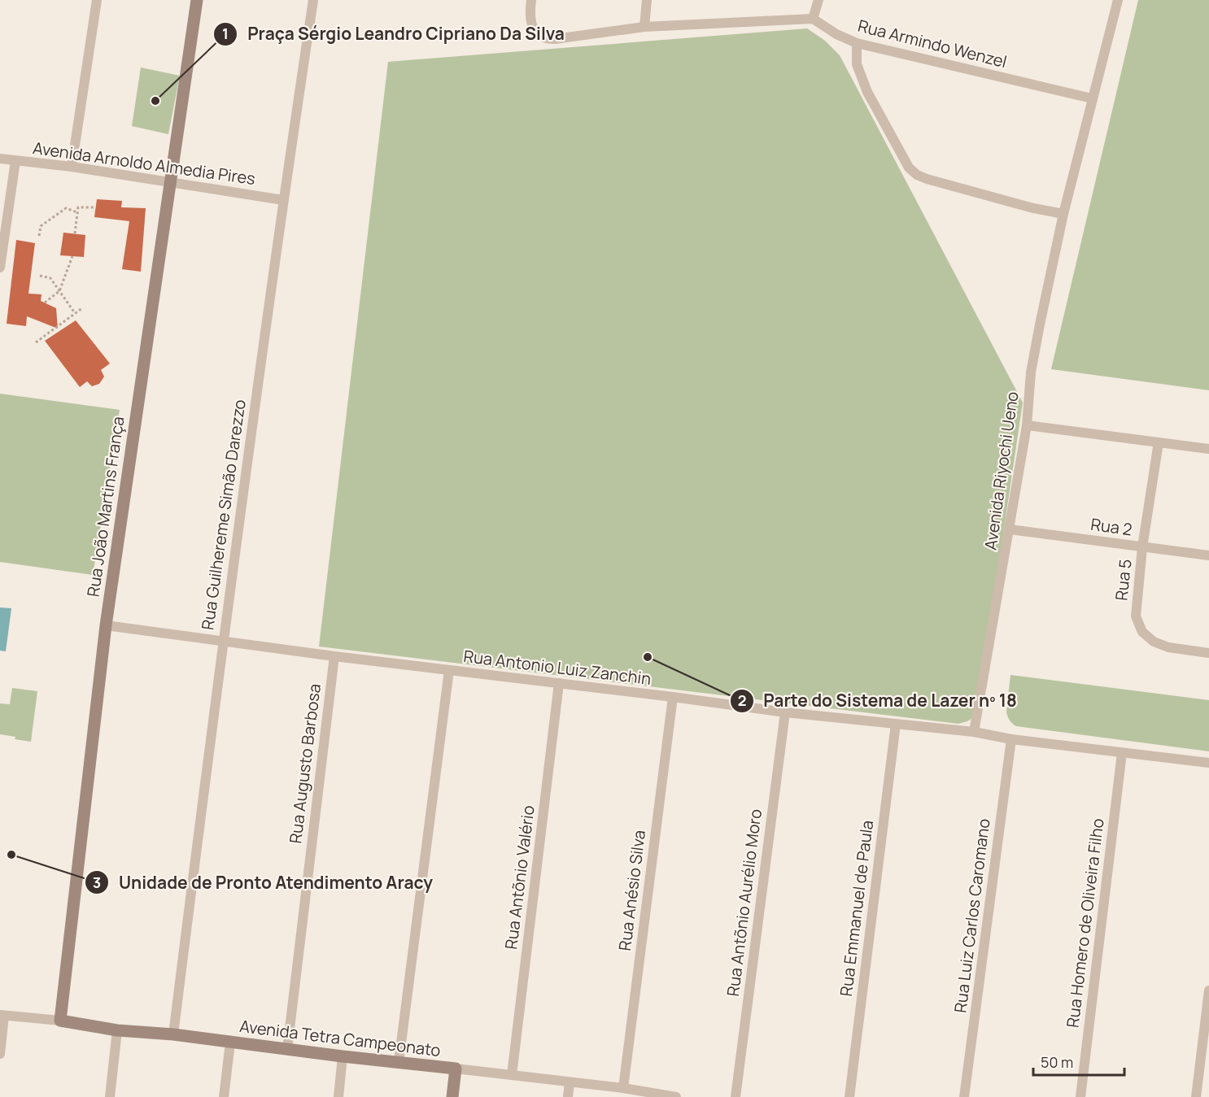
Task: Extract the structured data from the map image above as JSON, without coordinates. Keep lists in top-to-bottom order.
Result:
{
  "streets": {
    "main road": ["Rua João Martins França", "Avenida Tetra Campeonato"],
    "street": [
      "Rua Armindo Wenzel",
      "Avenida Arnoldo Almedia Pires",
      "Avenida Riyochi Ueno",
      "Rua Guilhereme Simão Darezzo",
      "Rua 2",
      "Rua 5",
      "Rua Antonio Luiz Zanchin",
      "Rua Augusto Barbosa",
      "Rua Antõnio Valério",
      "Rua Anésio Silva",
      "Rua Antõnio Aurélio Moro",
      "Rua Emmanuel de Paula",
      "Rua Luiz Carlos Caromano",
      "Rua Homero de Oliveira Filho"
    ]
  },
  "crossings": [
    ["Rua Armindo Wenzel", "Avenida Riyochi Ueno"],
    ["Avenida Arnoldo Almedia Pires", "Rua João Martins França"],
    ["Avenida Arnoldo Almedia Pires", "Rua Guilhereme Simão Darezzo"],
    ["Avenida Riyochi Ueno", "Rua 2"],
    ["Avenida Riyochi Ueno", "Rua Antonio Luiz Zanchin"],
    ["Rua João Martins França", "Rua Antonio Luiz Zanchin"],
    ["Rua João Martins França", "Avenida Tetra Campeonato"],
    ["Rua Guilhereme Simão Darezzo", "Rua Antonio Luiz Zanchin"],
    ["Rua Guilhereme Simão Darezzo", "Avenida Tetra Campeonato"],
    ["Rua 2", "Rua 5"],
    ["Rua Antonio Luiz Zanchin", "Rua Augusto Barbosa"],
    ["Rua Antonio Luiz Zanchin", "Rua Antõnio Valério"],
    ["Rua Antonio Luiz Zanchin", "Rua Anésio Silva"],
    ["Rua Antonio Luiz Zanchin", "Rua Antõnio Aurélio Moro"],
    ["Rua Antonio Luiz Zanchin", "Rua Emmanuel de Paula"],
    ["Rua Antonio Luiz Zanchin", "Rua Luiz Carlos Caromano"],
    ["Rua Antonio Luiz Zanchin", "Rua Homero de Oliveira Filho"],
    ["Rua Augusto Barbosa", "Avenida Tetra Campeonato"],
    ["Rua Antõnio Valério", "Avenida Tetra Campeonato"],
    ["Rua Anésio Silva", "Avenida Tetra Campeonato"]
  ],
  "places": ["Praça Sérgio Leandro Cipriano Da Silva", "Parte do Sistema de Lazer nº 18", "Unidade de Pronto Atendimento Aracy"],
  "scale_bar": "50 m"
}
